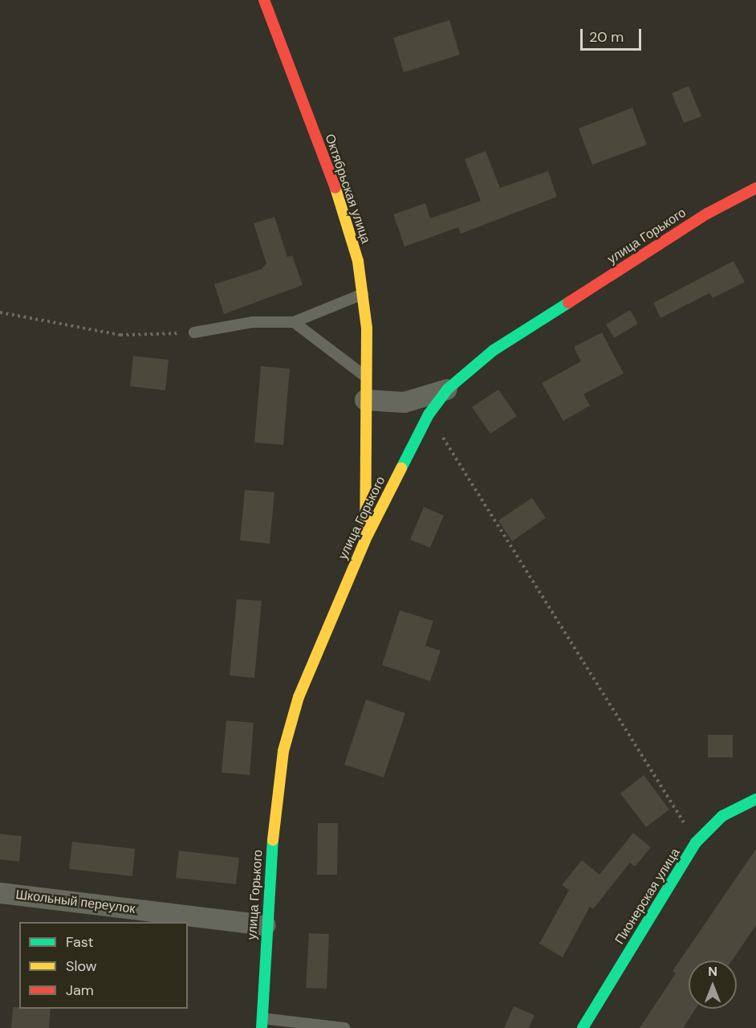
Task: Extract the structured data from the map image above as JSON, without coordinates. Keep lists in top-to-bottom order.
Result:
{
  "streets": {
    "main road": ["Октябрьская улица", "улица Горького", "Пионерская улица"],
    "street": ["Школьный переулок"]
  },
  "crossings": [
    ["Октябрьская улица", "улица Горького"],
    ["улица Горького", "Школьный переулок"]
  ],
  "legend": ["Fast", "Slow", "Jam"],
  "scale_bar": "20 m",
  "north": "top"
}
